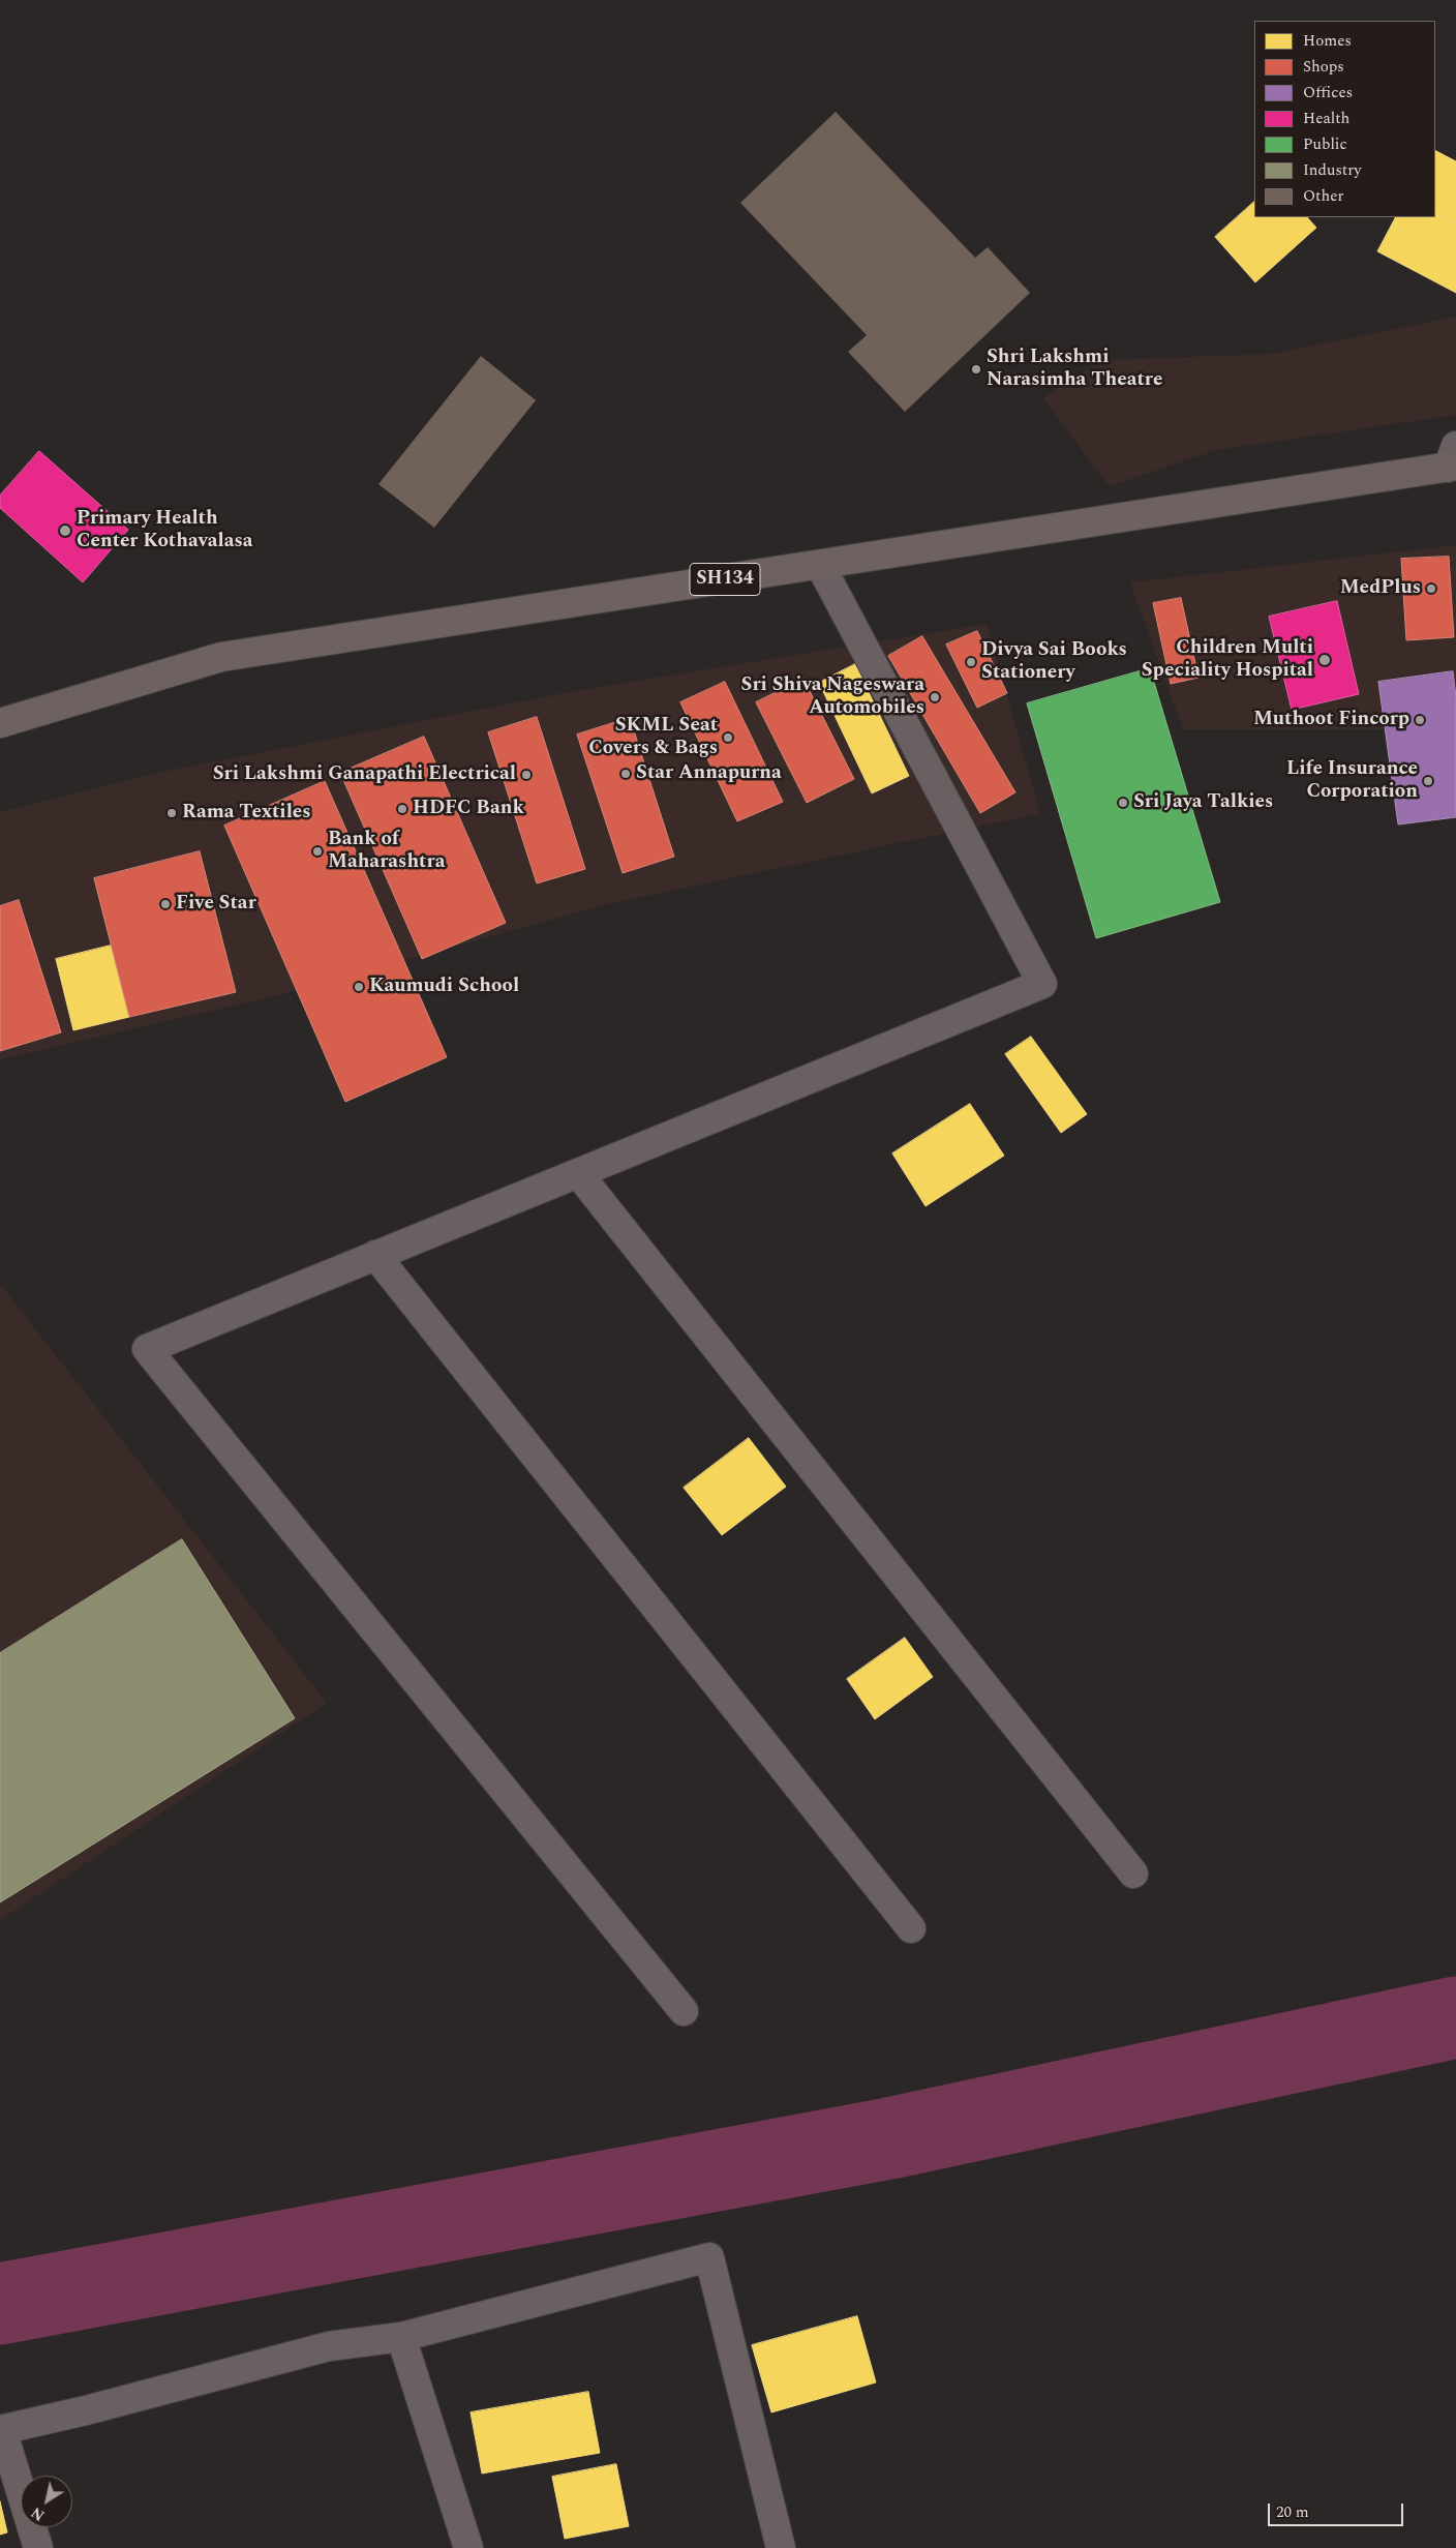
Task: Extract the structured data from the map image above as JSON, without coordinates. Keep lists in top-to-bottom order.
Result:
{
  "streets": {
    "main road": ["SH134"]
  },
  "places": [
    "Shri Lakshmi Narasimha Theatre",
    "Primary Health Center Kothavalasa",
    "MedPlus",
    "Children Multi Speciality Hospital",
    "Divya Sai Books Stationery",
    "Sri Shiva Nageswara Automobiles",
    "Muthoot Fincorp",
    "SKML Seat Covers & Bags",
    "Star Annapurna",
    "Sri Lakshmi Ganapathi Electrical",
    "Life Insurance Corporation",
    "Sri Jaya Talkies",
    "HDFC Bank",
    "Rama Textiles",
    "Bank of Maharashtra",
    "Five Star",
    "Kaumudi School"
  ],
  "legend": [
    "Homes",
    "Shops",
    "Offices",
    "Health",
    "Public",
    "Industry",
    "Other"
  ],
  "scale_bar": "20 m",
  "north": "bottom left"
}
